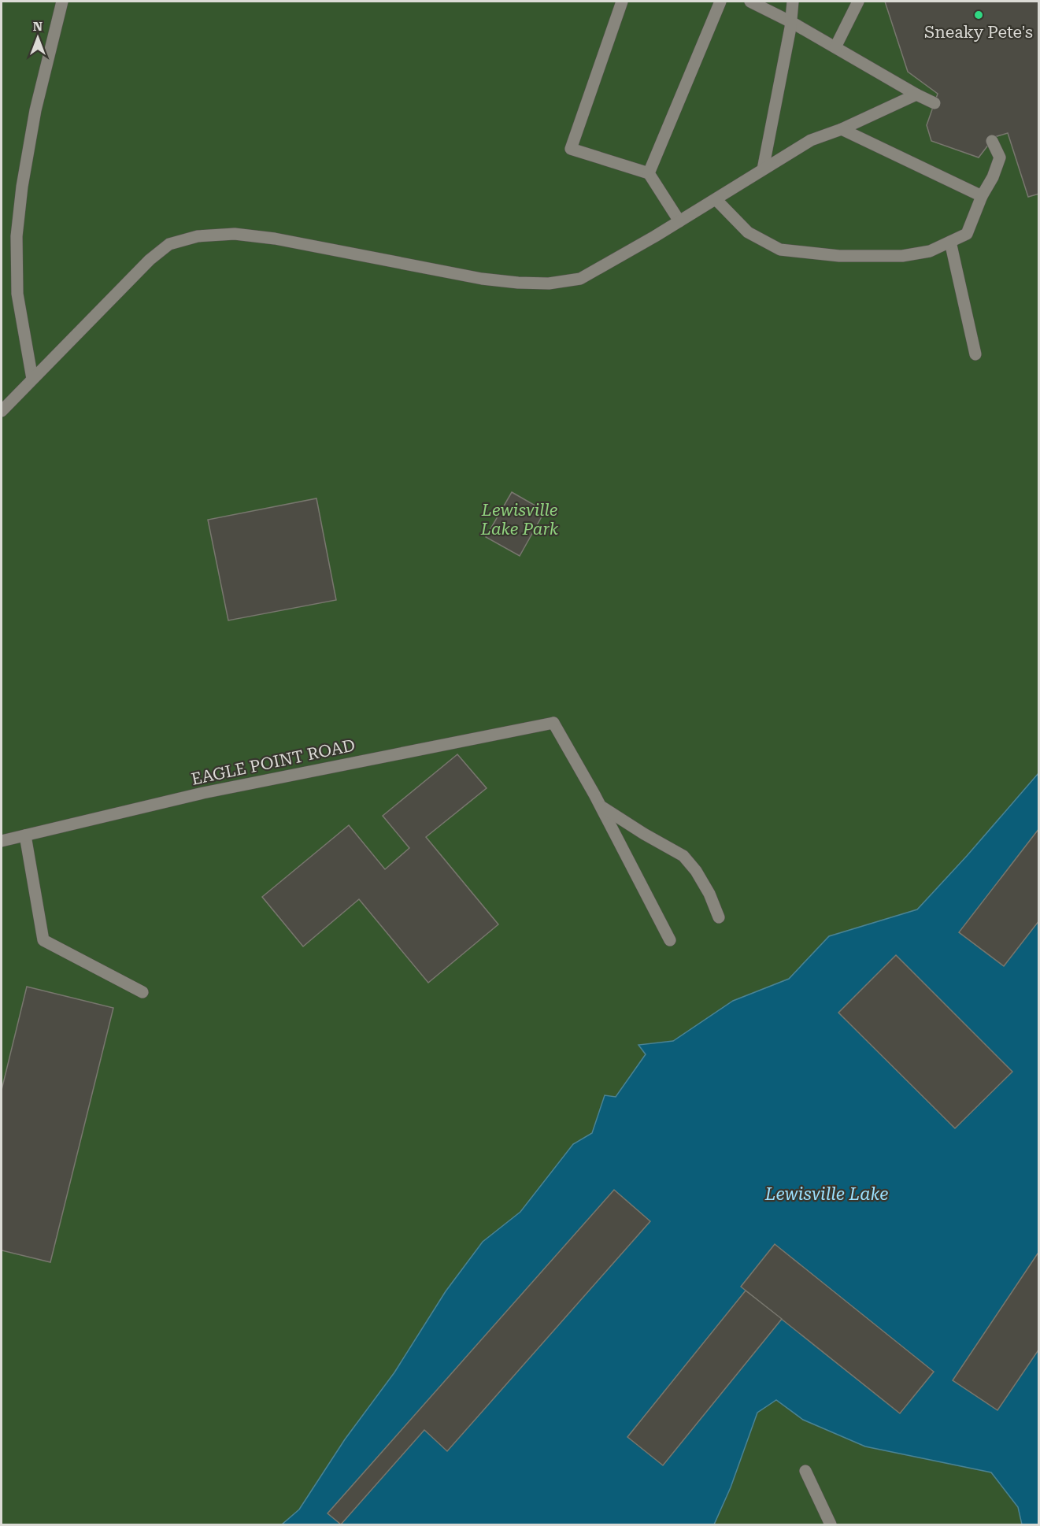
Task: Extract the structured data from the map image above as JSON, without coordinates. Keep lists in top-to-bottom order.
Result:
{
  "streets": {
    "street": ["EAGLE POINT ROAD"]
  },
  "water": ["Lewisville Lake"],
  "parks": ["Lewisville Lake Park"],
  "places": ["Sneaky Pete's"],
  "north": "top"
}
